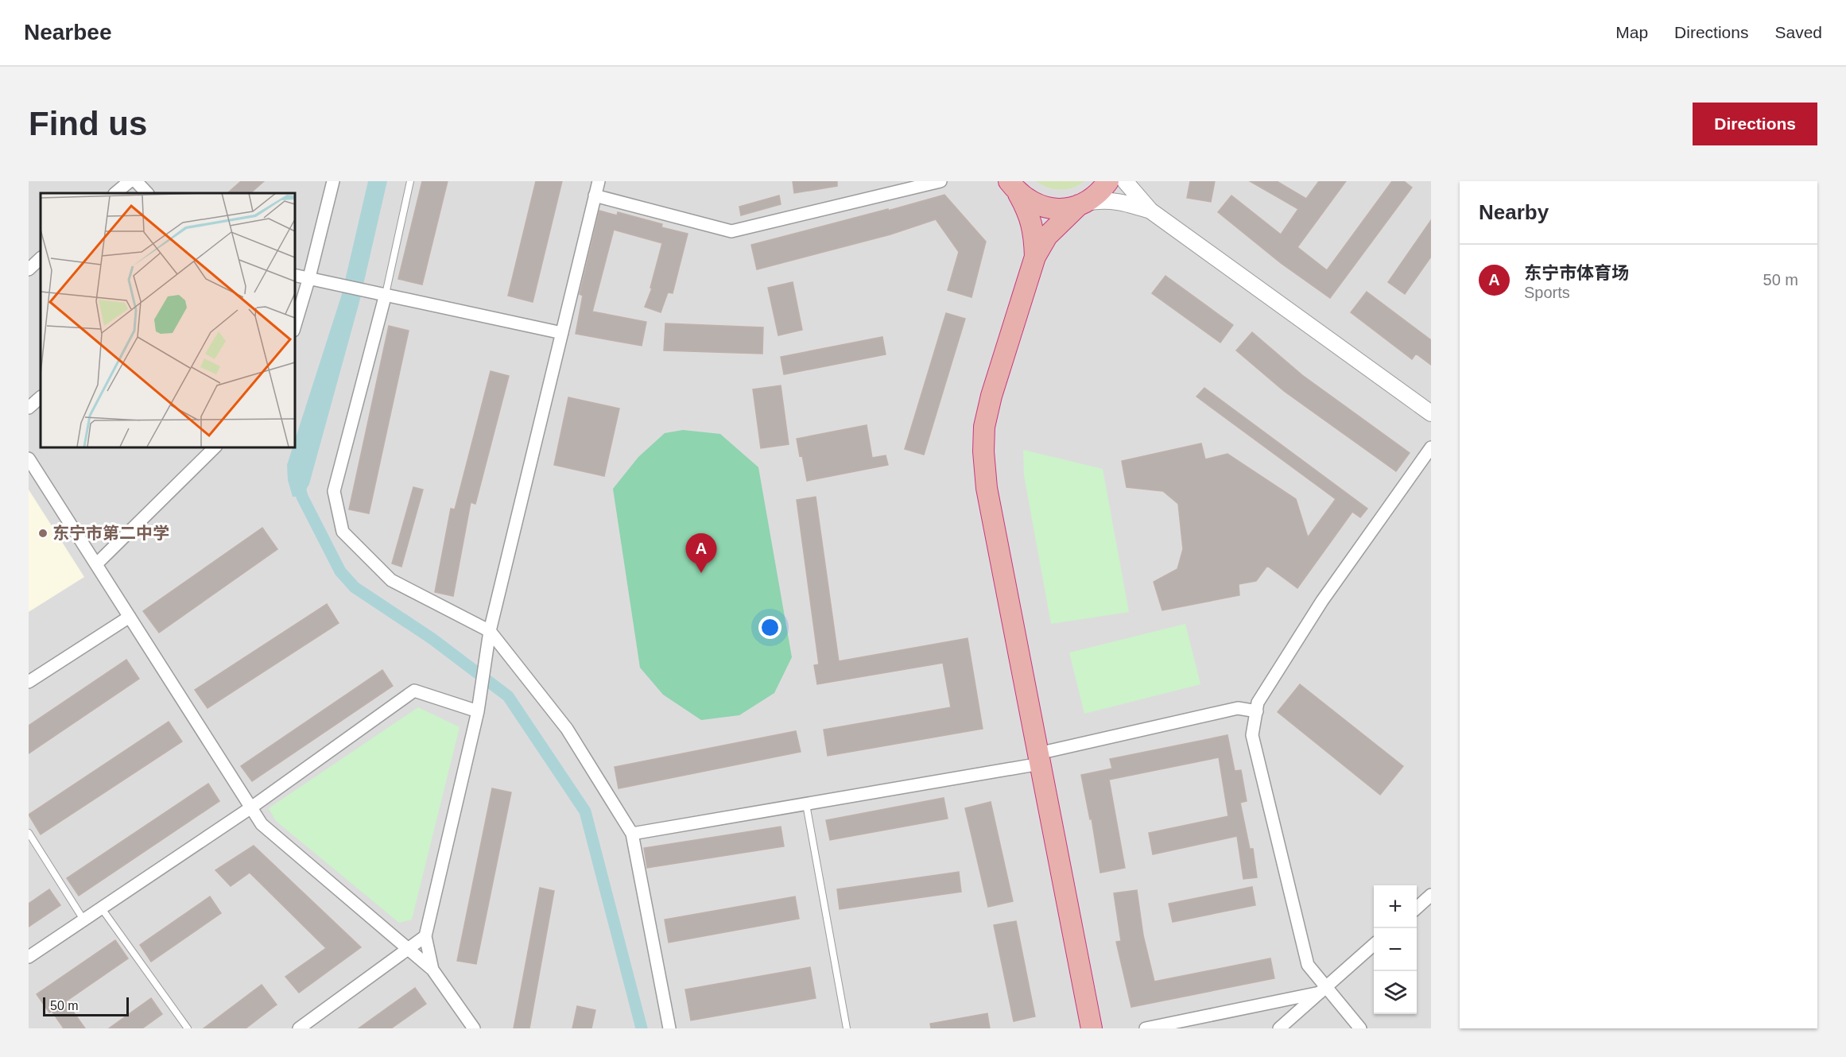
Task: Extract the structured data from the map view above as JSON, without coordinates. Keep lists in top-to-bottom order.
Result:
{
  "places": ["东宁市第二中学"],
  "scale_bar": "50 m",
  "page": {
    "header": "Nearbee",
    "nav": ["Map", "Directions", "Saved"],
    "buttons": "Directions",
    "title": "Find us",
    "heading": "Nearby",
    "list": [
      {
        "mark": "A",
        "name": "东宁市体育场",
        "note": "Sports",
        "value": "50 m"
      }
    ],
    "pins": "A",
    "map_buttons": ["+", "−"],
    "scale": "50 m"
  }
}
